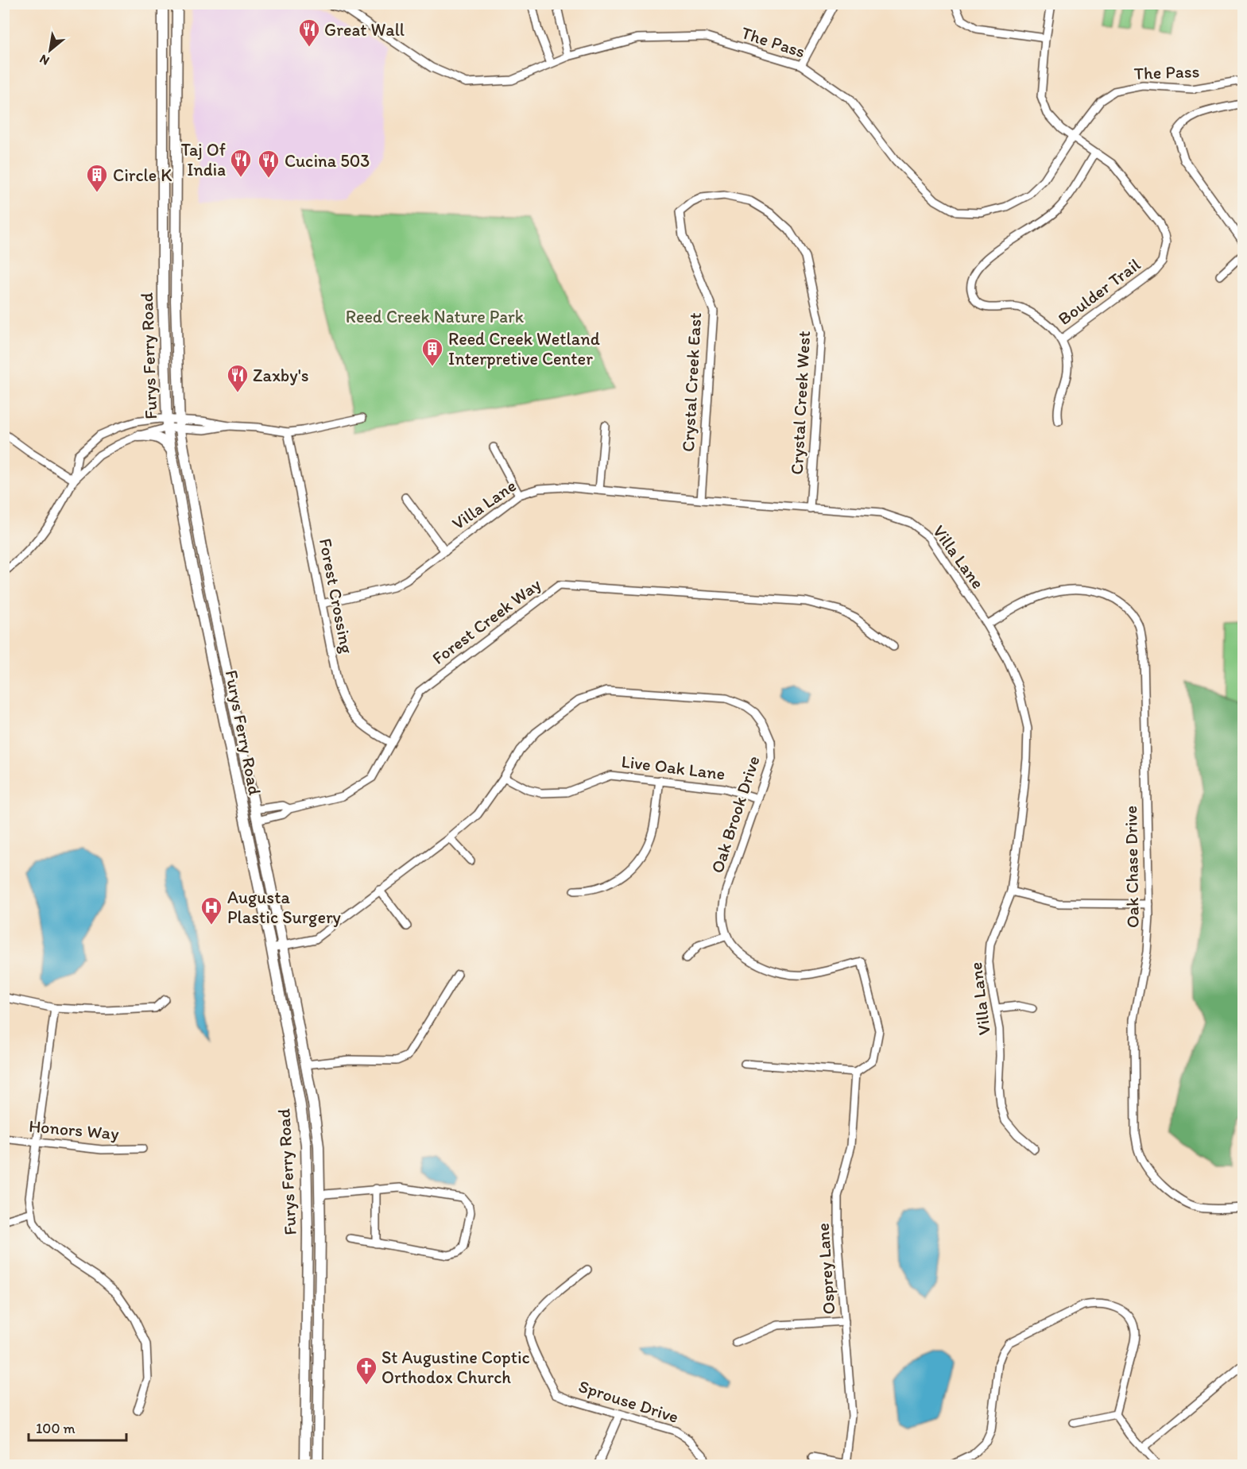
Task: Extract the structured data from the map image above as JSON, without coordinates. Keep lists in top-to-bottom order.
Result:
{
  "streets": {
    "main road": ["Furys Ferry Road"],
    "street": [
      "The Pass",
      "Boulder Trail",
      "Crystal Creek East",
      "Crystal Creek West",
      "Villa Lane",
      "Forest Crossing",
      "Forest Creek Way",
      "Live Oak Lane",
      "Oak Brook Drive",
      "Oak Chase Drive",
      "Honors Way",
      "Osprey Lane",
      "Sprouse Drive"
    ]
  },
  "crossings": [
    ["The Pass", "Boulder Trail"],
    ["Furys Ferry Road", "Forest Creek Way"],
    ["Furys Ferry Road", "Oak Brook Drive"],
    ["Crystal Creek East", "Crystal Creek West"],
    ["Crystal Creek East", "Villa Lane"],
    ["Crystal Creek West", "Villa Lane"],
    ["Villa Lane", "Forest Crossing"],
    ["Villa Lane", "Oak Chase Drive"],
    ["Forest Crossing", "Forest Creek Way"],
    ["Live Oak Lane", "Oak Brook Drive"],
    ["Oak Brook Drive", "Osprey Lane"]
  ],
  "parks": ["Reed Creek Nature Park"],
  "places": {
    "restaurant": [
      "Great Wall",
      "Taj Of India",
      "Cucina 503",
      "Zaxby's"
    ],
    "building": ["Circle K", "Reed Creek Wetland Interpretive Center"],
    "hospital": ["Augusta Plastic Surgery"],
    "church": ["St Augustine Coptic Orthodox Church"]
  },
  "scale_bar": "100 m",
  "north": "bottom left"
}
